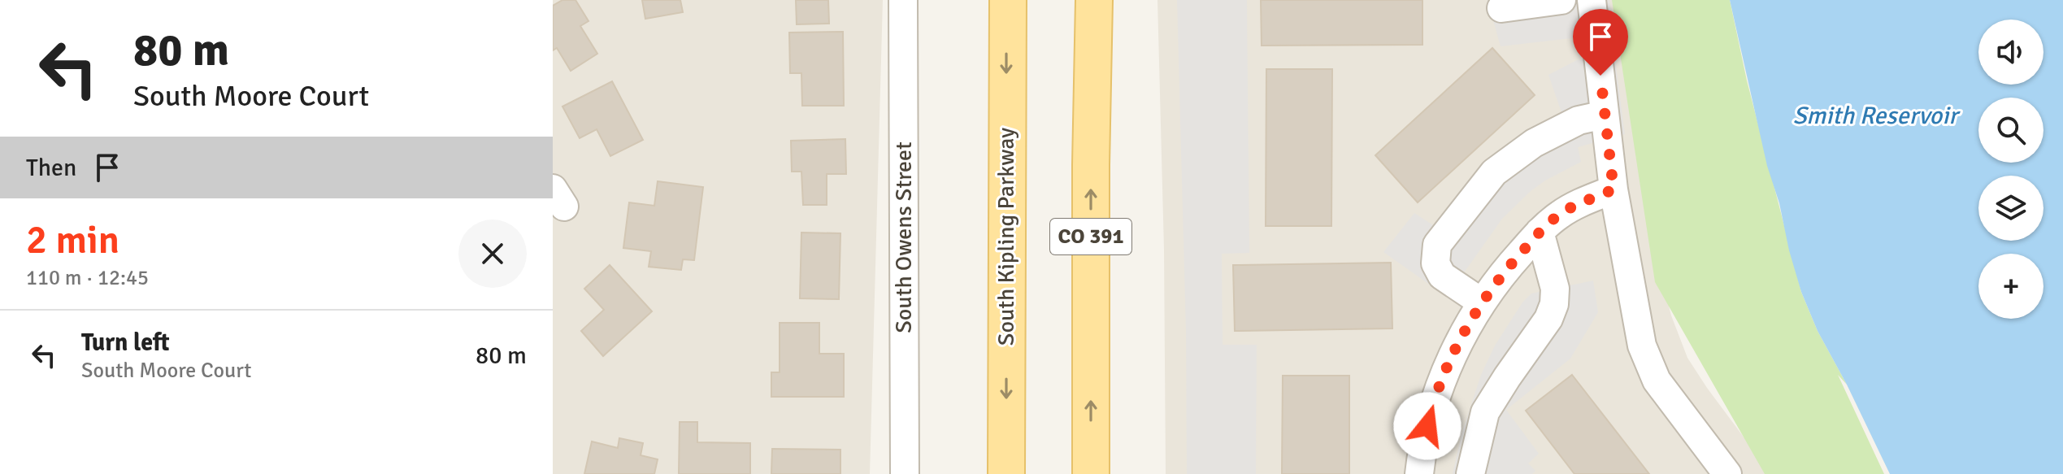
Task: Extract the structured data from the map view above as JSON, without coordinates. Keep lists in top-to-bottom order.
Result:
{
  "streets": {
    "main road": ["South Kipling Parkway", "CO 391"],
    "street": ["South Owens Street"]
  },
  "water": ["Smith Reservoir"],
  "page": {
    "turn": ["80 m", "South Moore Court"],
    "map_buttons": "+",
    "then": "Then",
    "heading": ["2 min", "110 m · 12:45"],
    "list": [
      {
        "name": "Turn left",
        "note": "South Moore Court",
        "value": "80 m"
      }
    ]
  }
}
